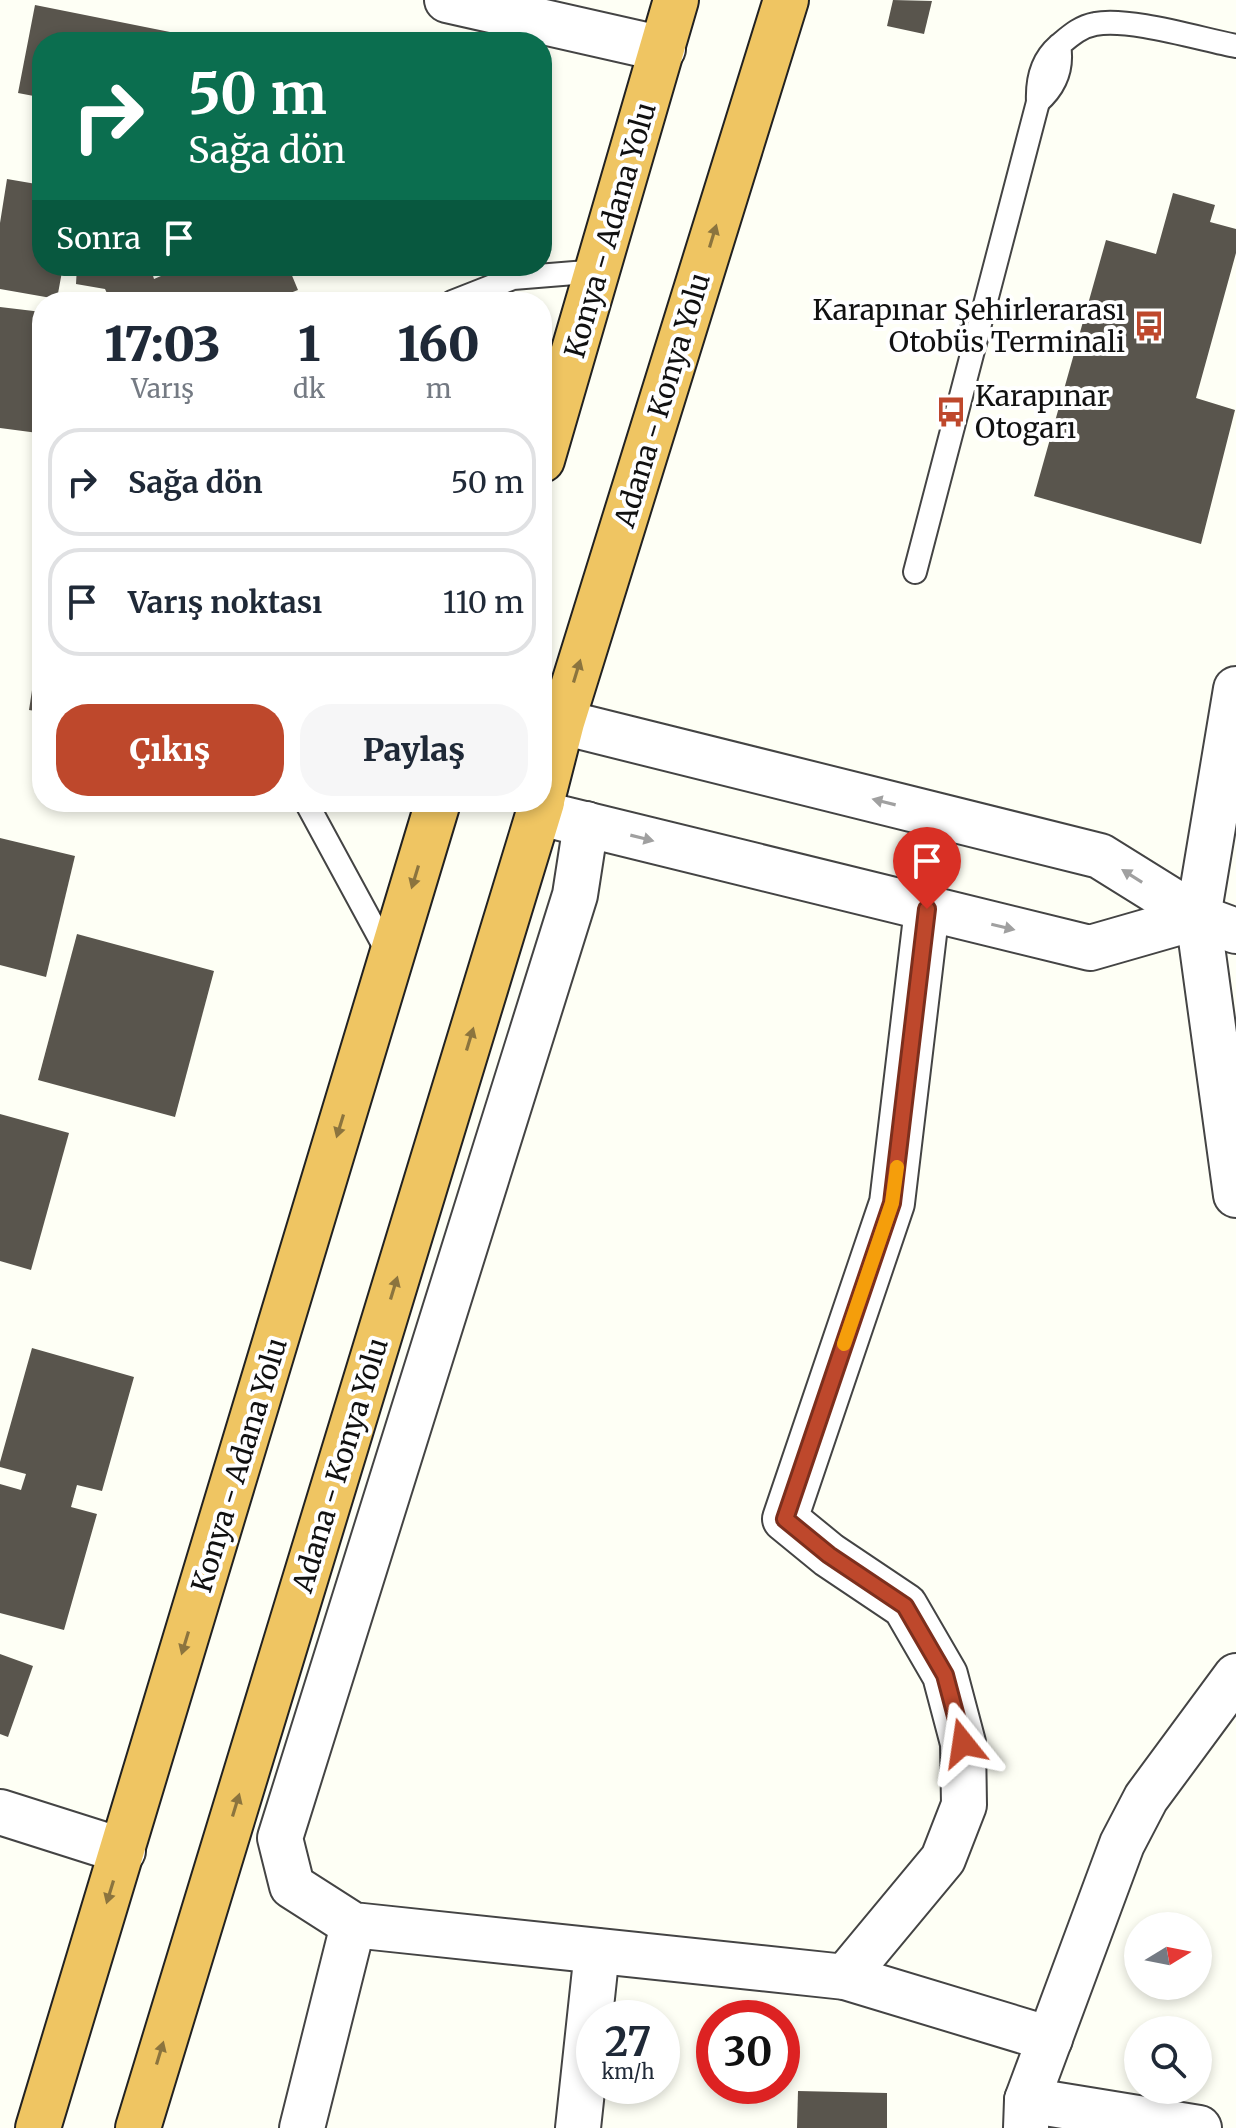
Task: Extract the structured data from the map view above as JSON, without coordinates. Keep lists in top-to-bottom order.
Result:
{
  "streets": {
    "highway": ["Konya - Adana Yolu", "Adana - Konya Yolu"]
  },
  "one_way": ["Konya - Adana Yolu", "Adana - Konya Yolu"],
  "places": {
    "bus stop": ["Karapınar Şehirlerarası Otobüs Terminali", "Karapınar Otogarı"]
  },
  "north": "right",
  "page": {
    "turn": ["50 m", "Sağa dön"],
    "then": "Sonra",
    "eta": [
      "17:03",
      "Varış",
      "1",
      "dk",
      "160",
      "m"
    ],
    "list": [
      {
        "name": "Sağa dön",
        "value": "50 m"
      },
      {
        "name": "Varış noktası",
        "value": "110 m"
      }
    ],
    "buttons": ["Çıkış", "Paylaş"],
    "speed": "27 km/h",
    "limit": "30"
  }
}
